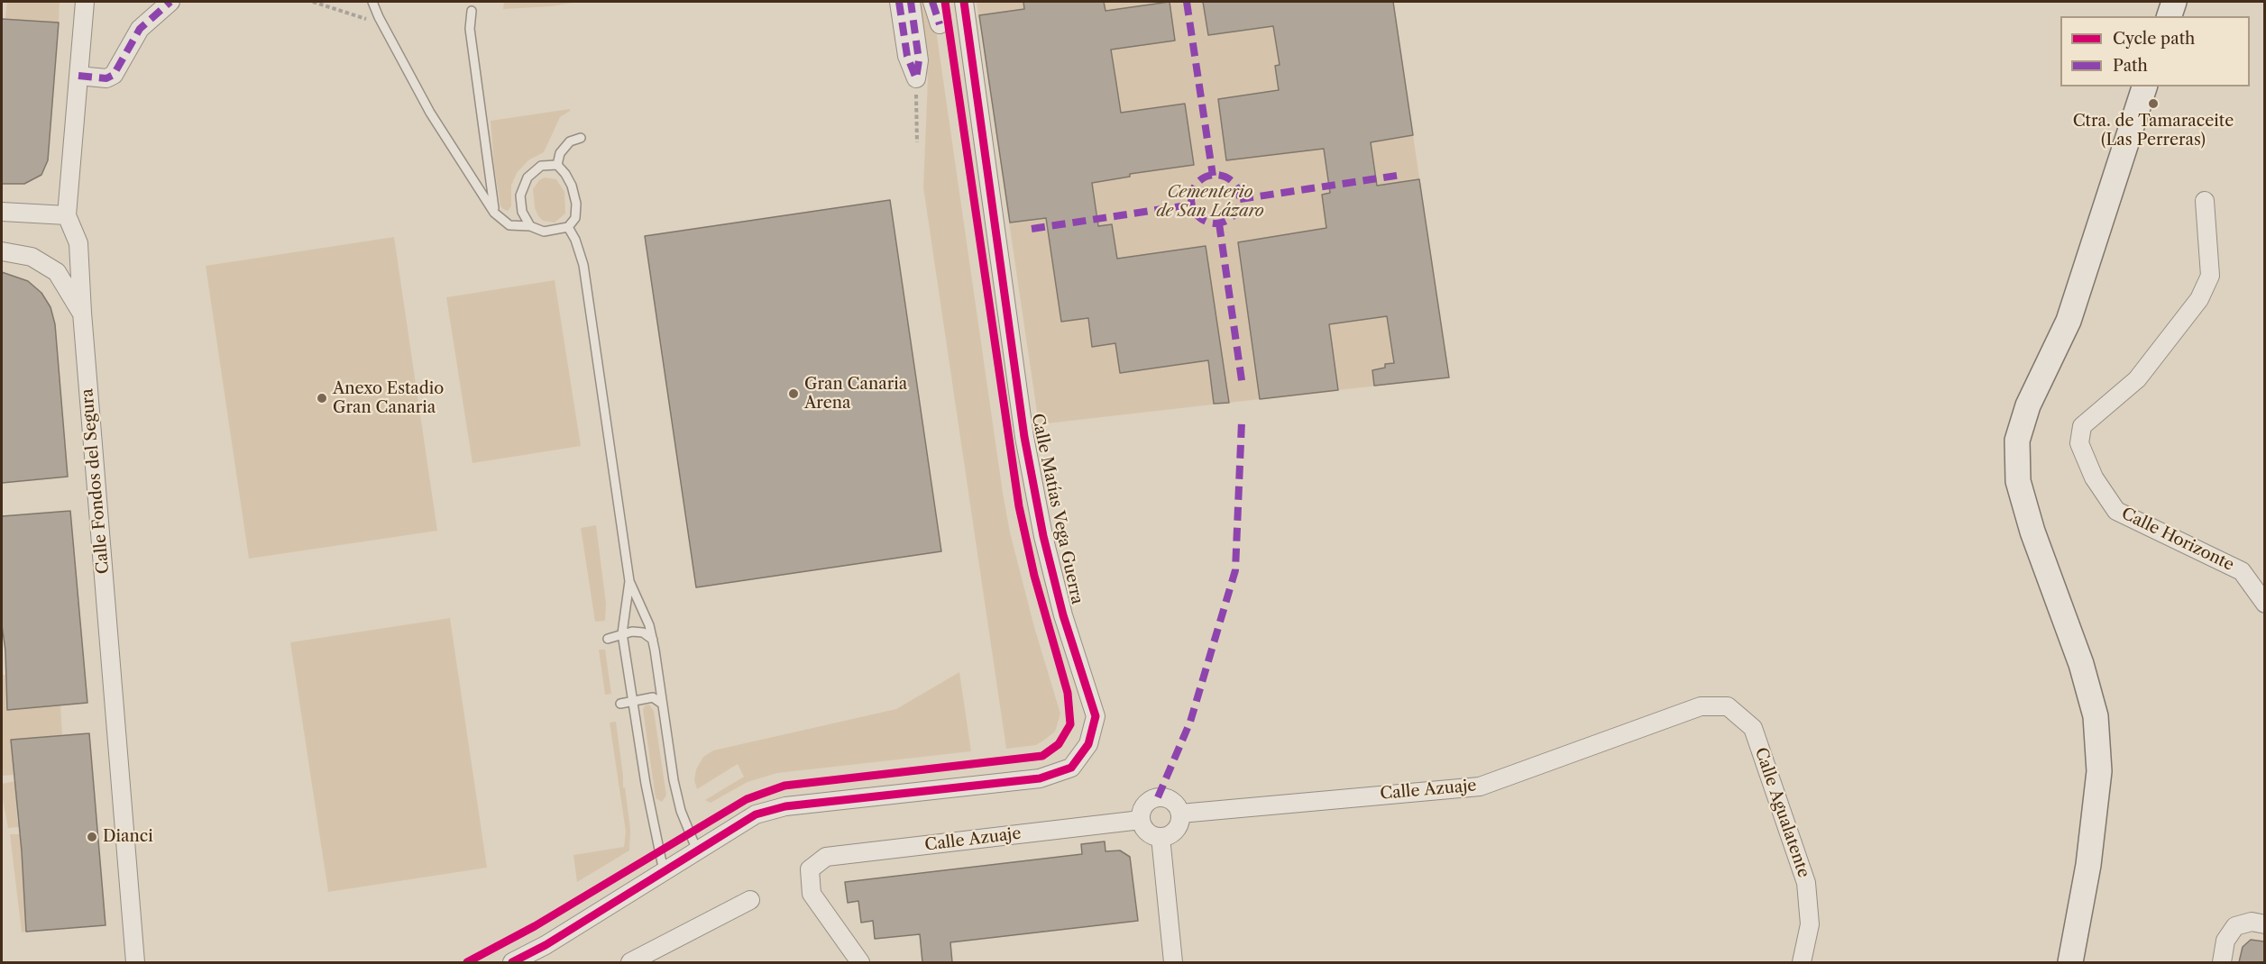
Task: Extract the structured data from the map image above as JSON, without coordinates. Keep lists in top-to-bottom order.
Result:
{
  "streets": {
    "street": [
      "Calle Fondos del Segura",
      "Calle Matías Vega Guerra",
      "Calle Horizonte",
      "Calle Azuaje",
      "Calle Agualatente"
    ]
  },
  "crossings": [
    ["Calle Azuaje", "Calle Agualatente"]
  ],
  "parks": ["Cementerio de San Lázaro"],
  "places": [
    "Ctra. de Tamaraceite (Las Perreras)",
    "Gran Canaria Arena",
    "Anexo Estadio Gran Canaria",
    "Dianci"
  ],
  "legend": ["Cycle path", "Path"]
}
